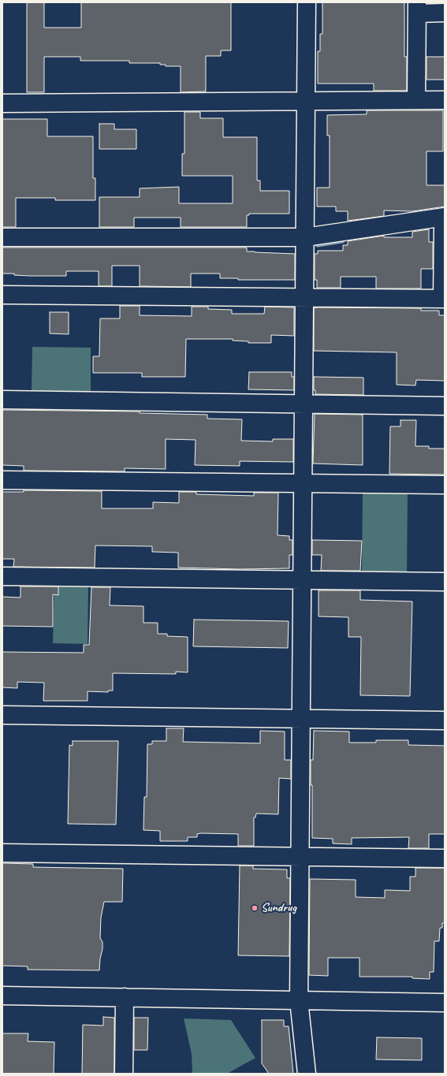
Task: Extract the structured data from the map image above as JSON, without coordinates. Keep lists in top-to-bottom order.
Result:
{
  "places": ["Sundrug"]
}
